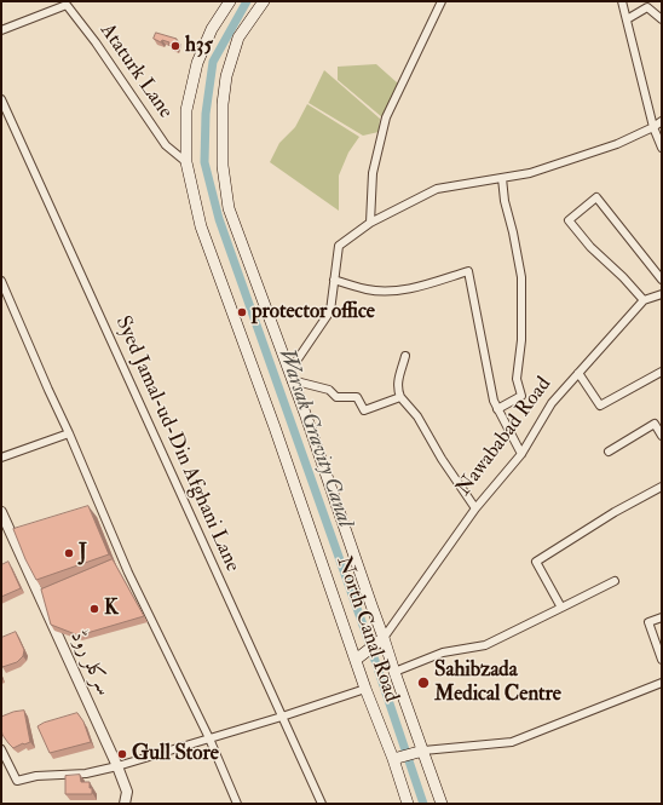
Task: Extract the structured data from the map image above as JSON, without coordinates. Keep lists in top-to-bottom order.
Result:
{
  "streets": {
    "main road": ["North Canal Road"],
    "street": [
      "Ataturk Lane",
      "Nawababad Road",
      "Syed Jamal-ud-Din Afghani Lane",
      "سرکلر روڈ"
    ]
  },
  "crossings": [
    ["Ataturk Lane", "North Canal Road"]
  ],
  "water": ["Warsak Gravity Canal"],
  "places": [
    "h35",
    "protector office",
    "J",
    "K",
    "Sahibzada Medical Centre",
    "Gull Store"
  ]
}
